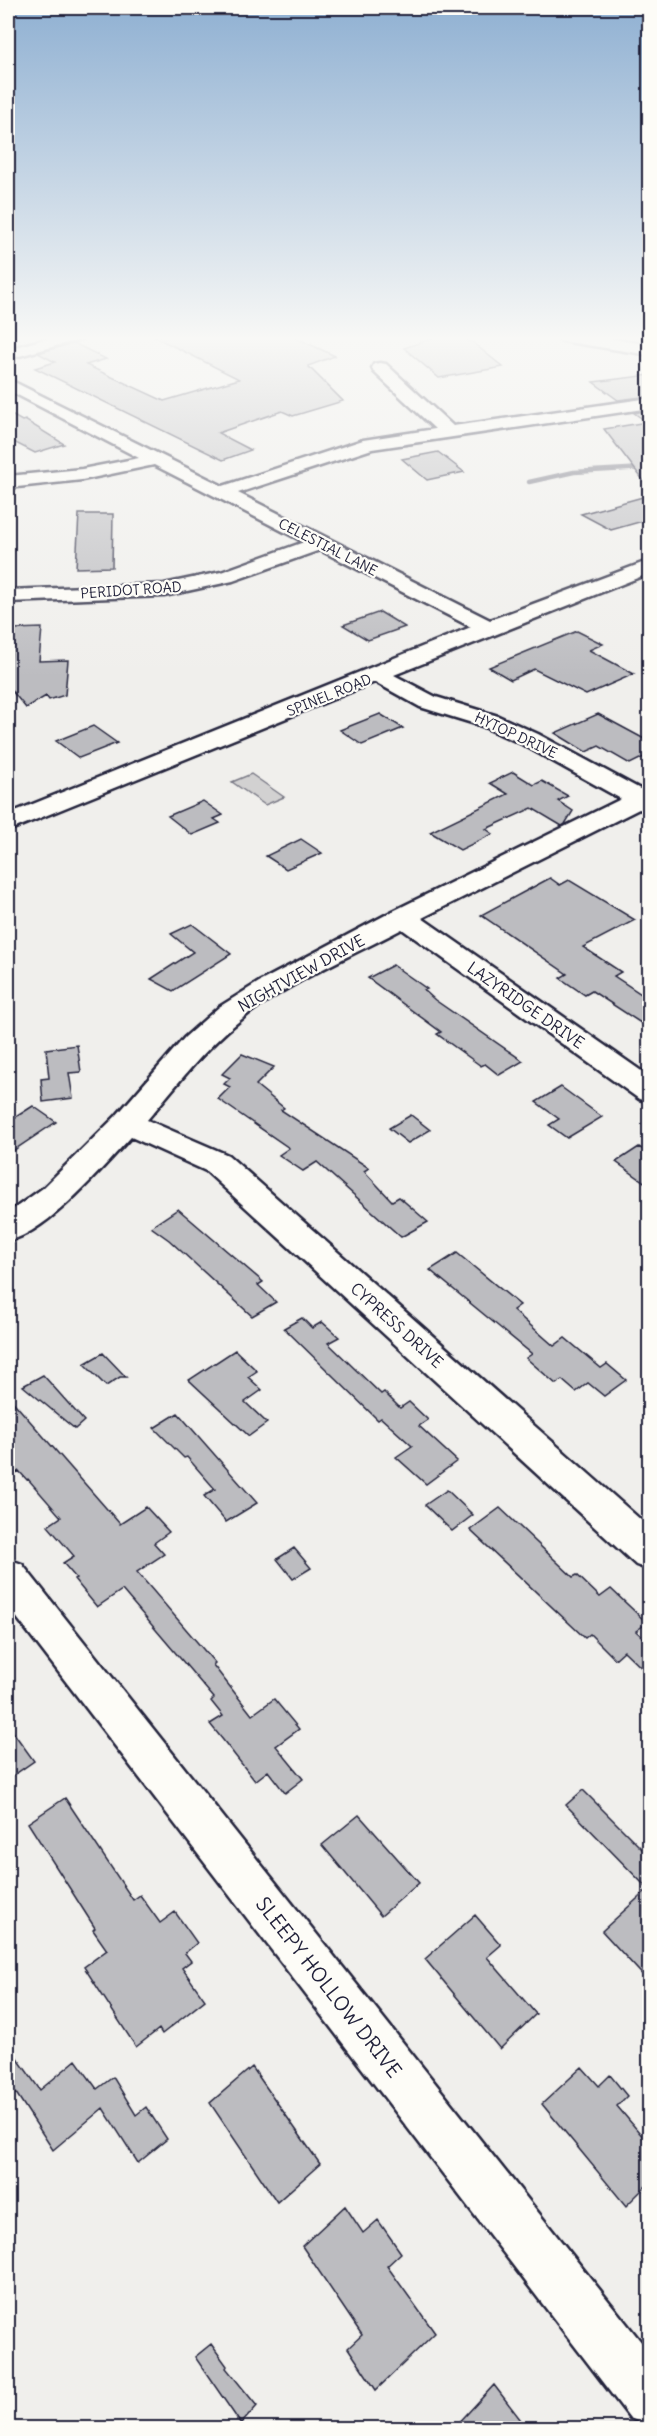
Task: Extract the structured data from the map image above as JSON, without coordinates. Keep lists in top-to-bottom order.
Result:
{
  "streets": {
    "street": [
      "CELESTIAL LANE",
      "PERIDOT ROAD",
      "SPINEL ROAD",
      "HYTOP DRIVE",
      "NIGHTVIEW DRIVE",
      "LAZYRIDGE DRIVE",
      "CYPRESS DRIVE",
      "SLEEPY HOLLOW DRIVE"
    ]
  },
  "crossings": [
    ["CELESTIAL LANE", "PERIDOT ROAD"],
    ["CELESTIAL LANE", "SPINEL ROAD"],
    ["SPINEL ROAD", "HYTOP DRIVE"],
    ["HYTOP DRIVE", "NIGHTVIEW DRIVE"],
    ["NIGHTVIEW DRIVE", "LAZYRIDGE DRIVE"],
    ["NIGHTVIEW DRIVE", "CYPRESS DRIVE"]
  ]
}
